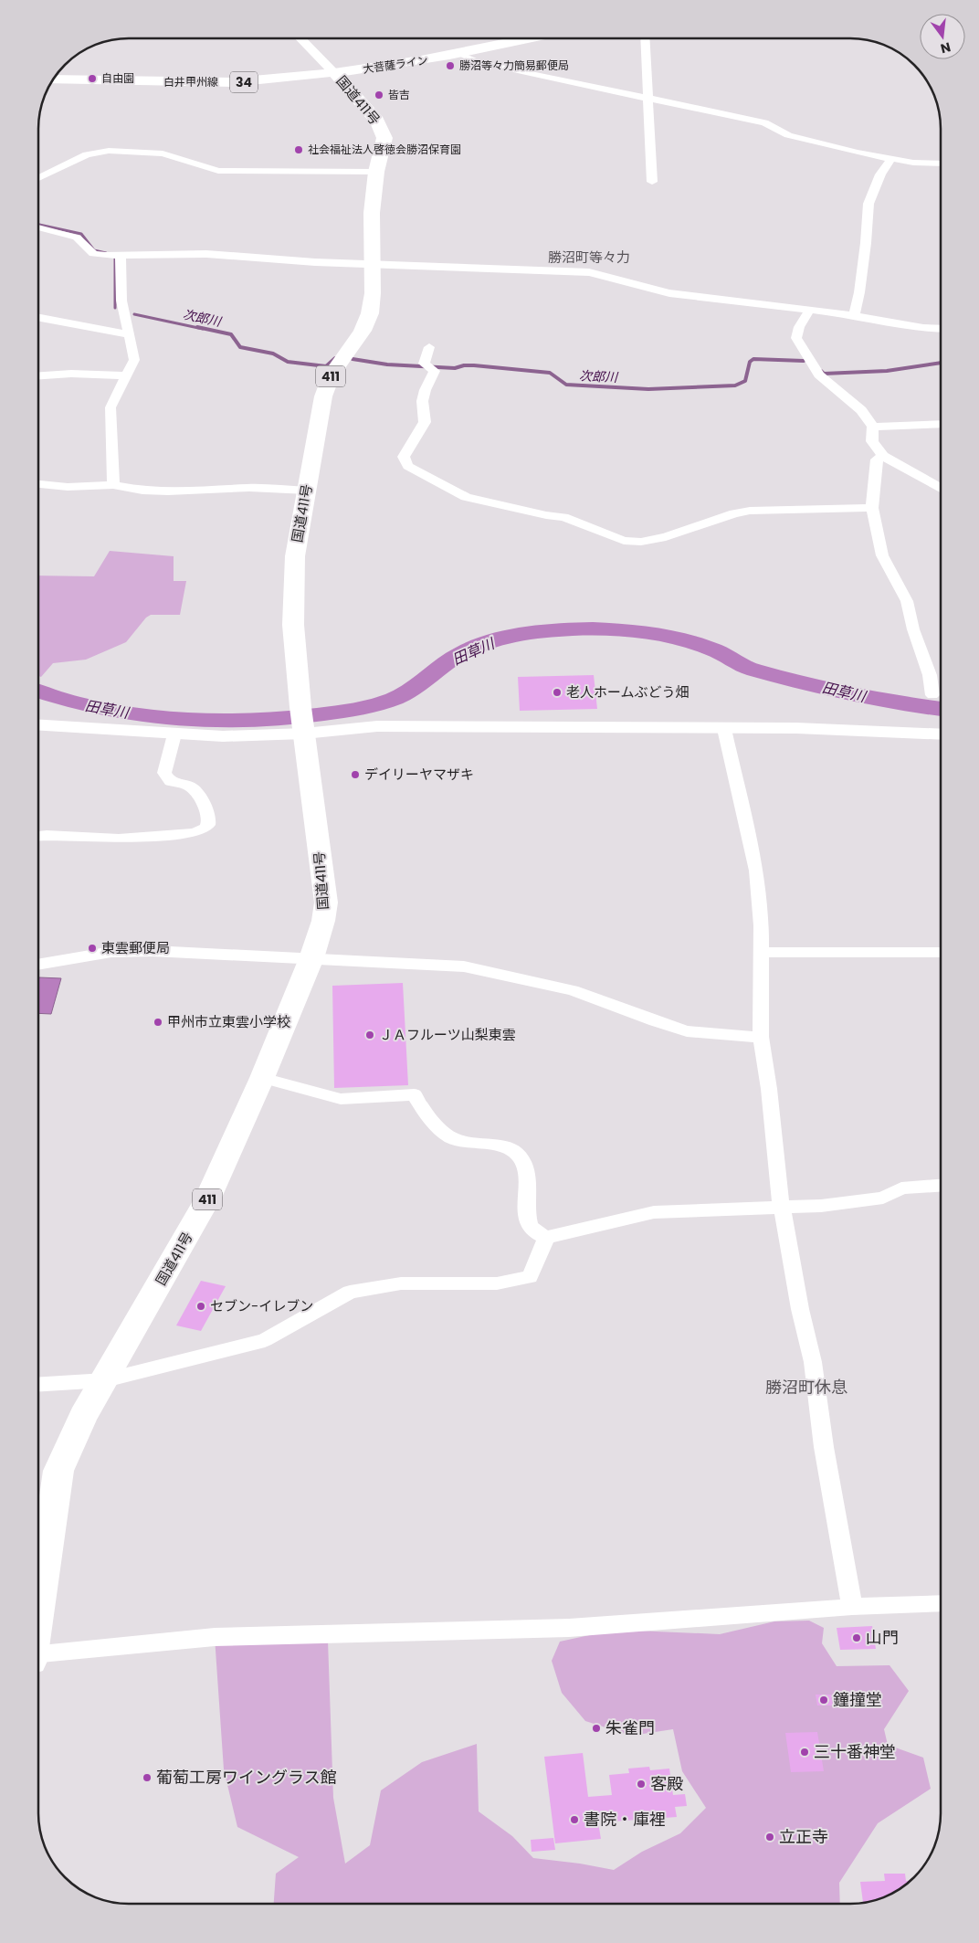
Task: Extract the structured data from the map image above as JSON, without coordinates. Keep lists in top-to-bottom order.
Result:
{
  "streets": {
    "main road": [
      "大菩薩ライン",
      "白井甲州線",
      "34",
      "国道411号",
      "411"
    ]
  },
  "crossings": [
    ["大菩薩ライン", "白井甲州線"],
    ["大菩薩ライン", "国道411号"],
    ["白井甲州線", "国道411号"]
  ],
  "districts": ["勝沼町等々力", "勝沼町休息"],
  "water": ["次郎川", "田草川"],
  "places": [
    "勝沼等々力簡易郵便局",
    "自由園",
    "皆吉",
    "社会福祉法人啓徳会勝沼保育園",
    "老人ホームぶどう畑",
    "デイリーヤマザキ",
    "東雲郵便局",
    "甲州市立東雲小学校",
    "ＪＡフルーツ山梨東雲",
    "セブン-イレブン",
    "山門",
    "鐘撞堂",
    "朱雀門",
    "三十番神堂",
    "葡萄工房ワイングラス館",
    "客殿",
    "書院・庫裡",
    "立正寺"
  ],
  "north": "bottom"
}
